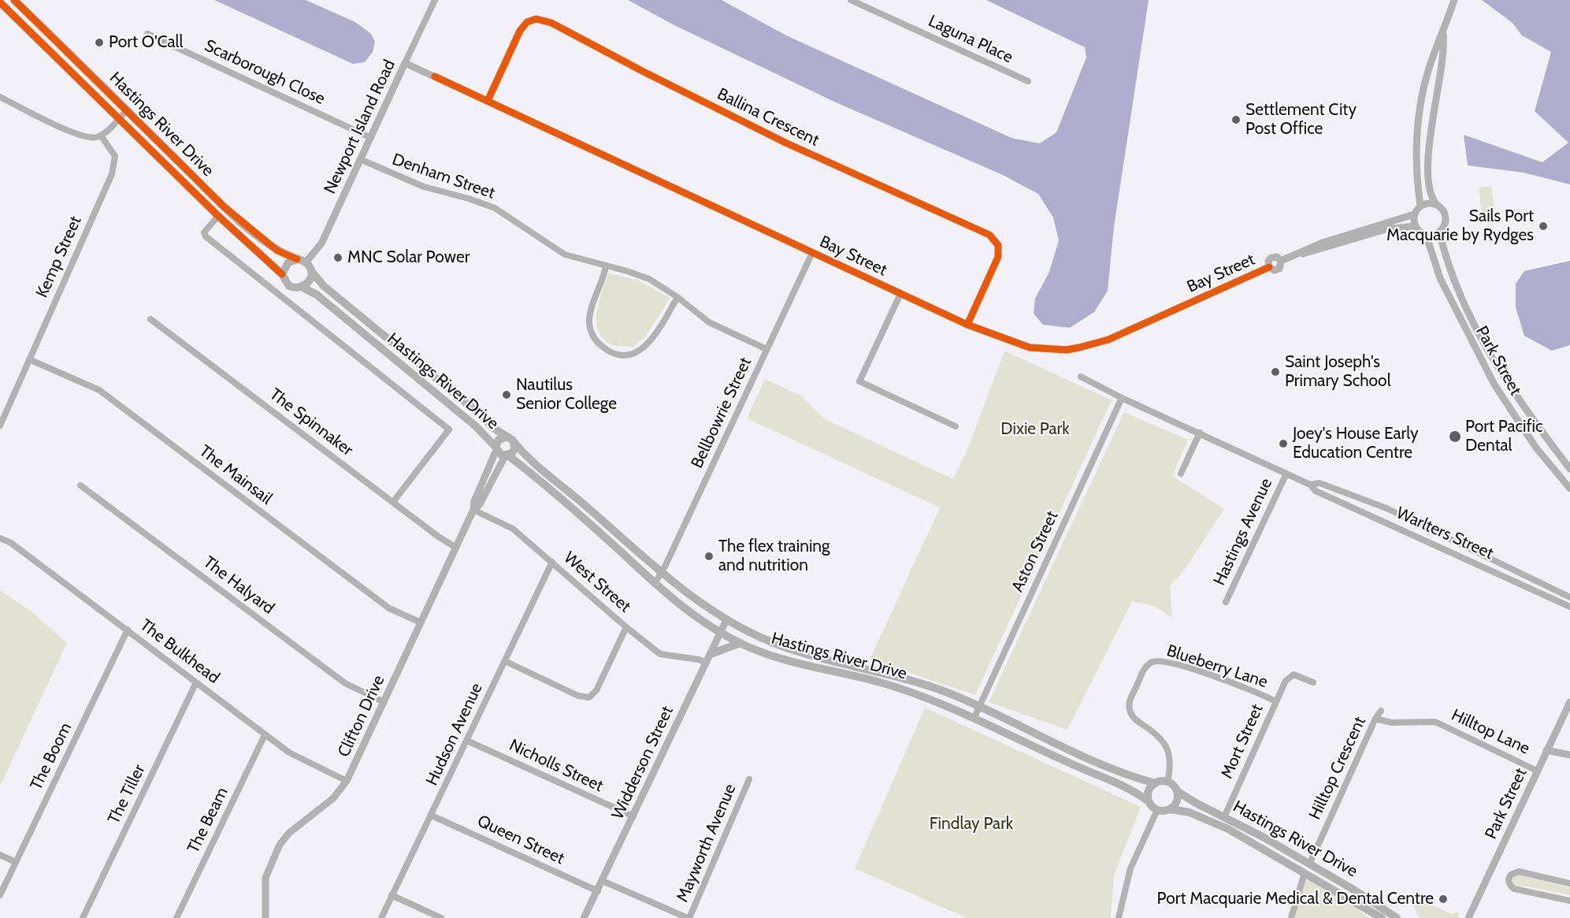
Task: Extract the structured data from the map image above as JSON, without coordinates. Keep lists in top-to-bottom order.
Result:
{
  "streets": {
    "main road": ["Hastings River Drive"],
    "street": [
      "Laguna Place",
      "Scarborough Close",
      "Ballina Crescent",
      "Newport Island Road",
      "Denham Street",
      "Bay Street",
      "Kemp Street",
      "Park Street",
      "Bellbowrie Street",
      "The Spinnaker",
      "The Mainsail",
      "Hastings Avenue",
      "Warlters Street",
      "Aston Street",
      "West Street",
      "The Halyard",
      "The Bulkhead",
      "Blueberry Lane",
      "Clifton Drive",
      "Hilltop Lane",
      "Hudson Avenue",
      "Mort Street",
      "The Boom",
      "Widderson Street",
      "Nicholls Street",
      "Hilltop Crescent",
      "The Tiller",
      "The Beam",
      "Queen Street",
      "Mayworth Avenue"
    ]
  },
  "crossings": [
    ["Scarborough Close", "Newport Island Road"],
    ["Ballina Crescent", "Bay Street"],
    ["Hastings River Drive", "Newport Island Road"],
    ["Hastings River Drive", "Bellbowrie Street"],
    ["Hastings River Drive", "The Spinnaker"],
    ["Hastings River Drive", "Aston Street"],
    ["Hastings River Drive", "Blueberry Lane"],
    ["Hastings River Drive", "Clifton Drive"],
    ["Hastings River Drive", "Mort Street"],
    ["Hastings River Drive", "Widderson Street"],
    ["Hastings River Drive", "Hilltop Crescent"],
    ["Newport Island Road", "Denham Street"],
    ["Newport Island Road", "Bay Street"],
    ["Denham Street", "Bellbowrie Street"],
    ["Bay Street", "Park Street"],
    ["Bay Street", "Bellbowrie Street"],
    ["Kemp Street", "The Mainsail"],
    ["Park Street", "Hilltop Lane"],
    ["The Spinnaker", "Clifton Drive"],
    ["The Mainsail", "Clifton Drive"],
    ["Hastings Avenue", "Warlters Street"],
    ["Warlters Street", "Aston Street"],
    ["West Street", "Clifton Drive"],
    ["West Street", "Hudson Avenue"],
    ["West Street", "Widderson Street"],
    ["The Halyard", "Clifton Drive"],
    ["The Bulkhead", "Clifton Drive"],
    ["The Bulkhead", "The Boom"],
    ["The Bulkhead", "The Tiller"],
    ["The Bulkhead", "The Beam"],
    ["Blueberry Lane", "Mort Street"],
    ["Hilltop Lane", "Hilltop Crescent"],
    ["Hudson Avenue", "Nicholls Street"],
    ["Hudson Avenue", "Queen Street"],
    ["Widderson Street", "Nicholls Street"],
    ["Widderson Street", "Queen Street"],
    ["Widderson Street", "Mayworth Avenue"]
  ],
  "parks": ["Dixie Park", "Findlay Park"],
  "places": [
    "Port O'Call",
    "Settlement City Post Office",
    "Sails Port Macquarie by Rydges",
    "MNC Solar Power",
    "Saint Joseph's Primary School",
    "Nautilus Senior College",
    "Port Pacific Dental",
    "Joey's House Early Education Centre",
    "The flex training and nutrition",
    "Port Macquarie Medical & Dental Centre"
  ]
}
